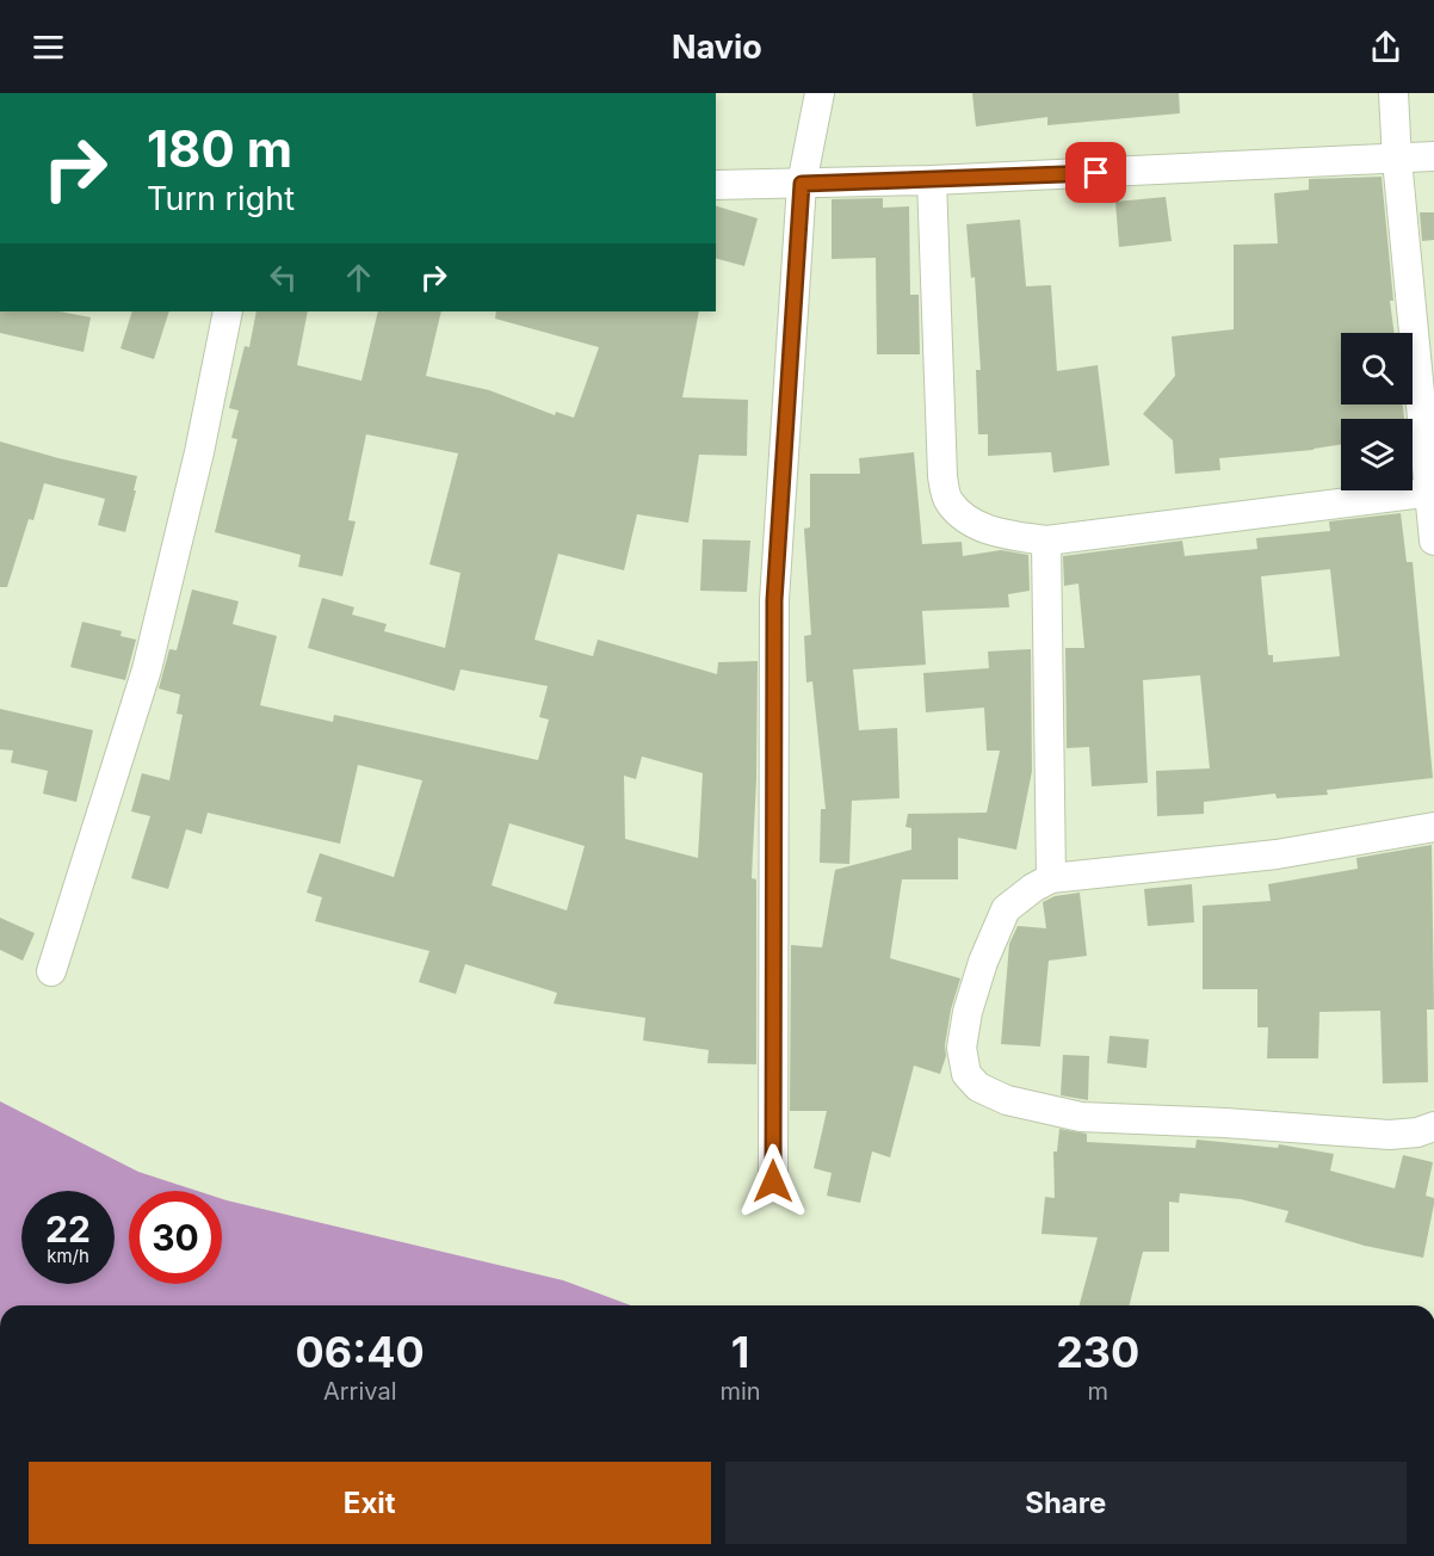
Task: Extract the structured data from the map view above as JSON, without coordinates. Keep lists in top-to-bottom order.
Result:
{
  "page": {
    "header": "Navio",
    "turn": ["180 m", "Turn right"],
    "speed": "22 km/h",
    "limit": "30",
    "eta": [
      "06:40",
      "Arrival",
      "1",
      "min",
      "230",
      "m"
    ],
    "buttons": ["Exit", "Share"]
  }
}
